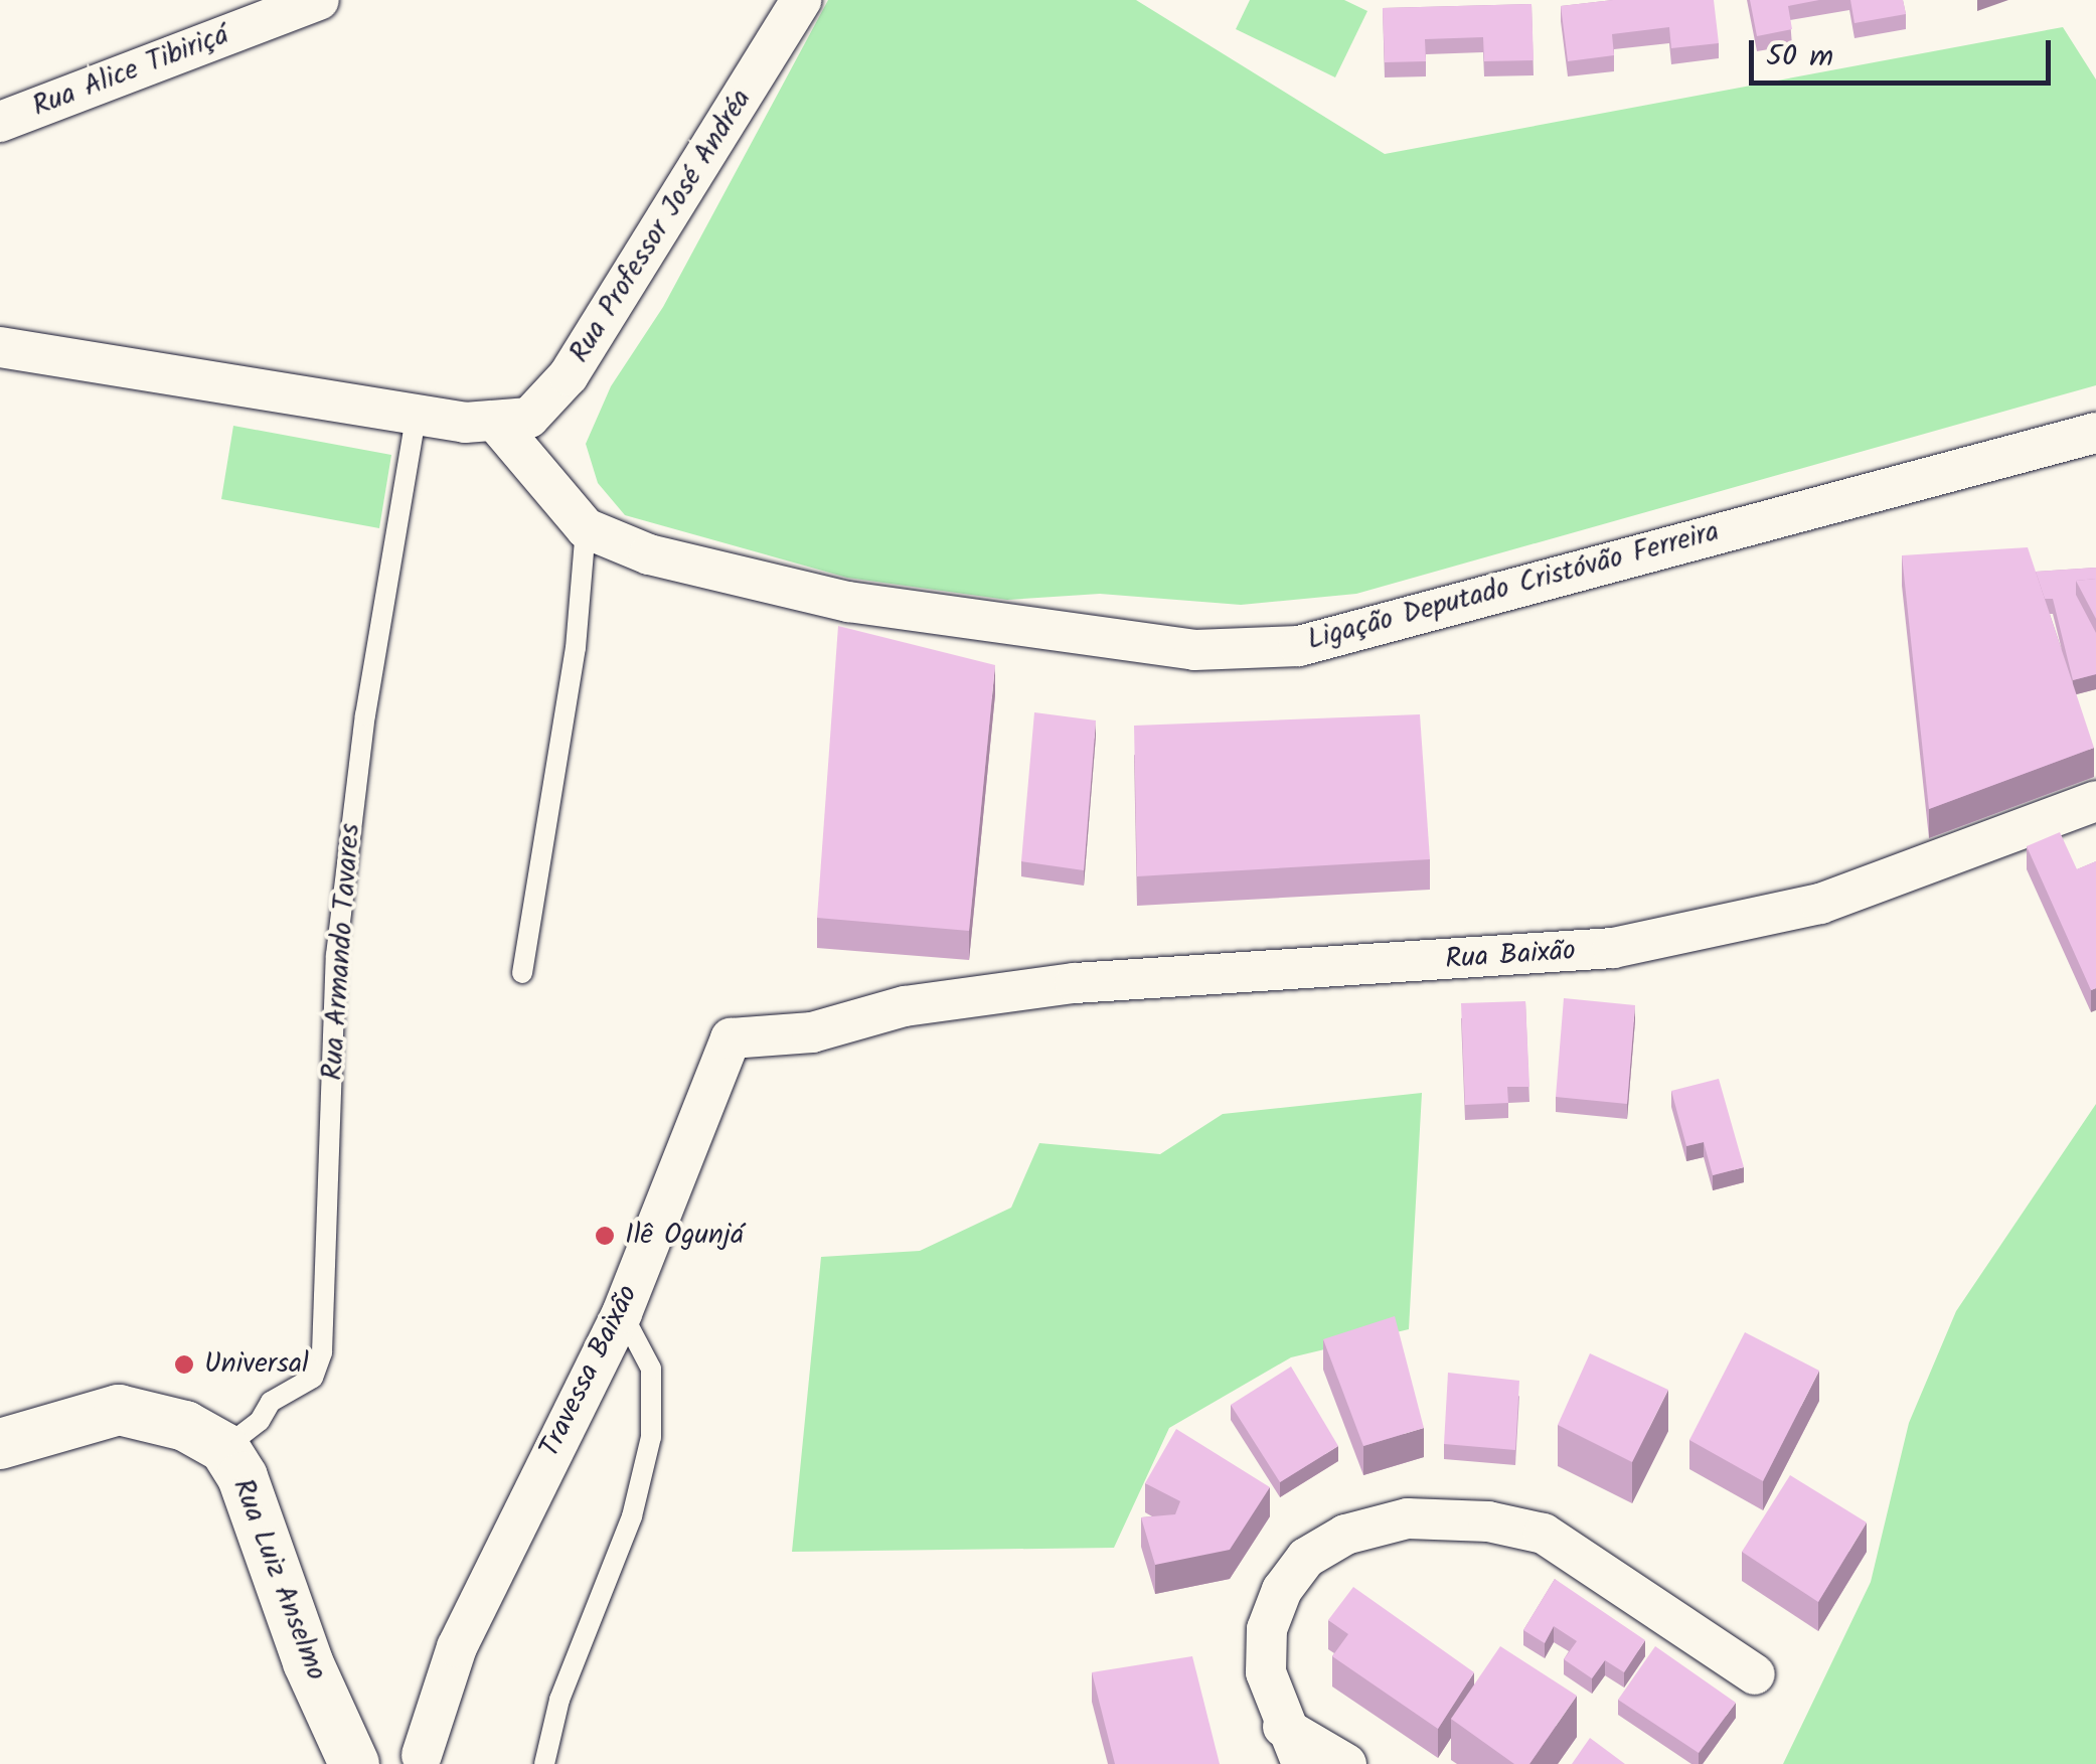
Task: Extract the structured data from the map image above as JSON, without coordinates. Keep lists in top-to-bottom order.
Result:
{
  "streets": {
    "street": [
      "Rua Alice Tibiriçá",
      "Rua Professor José Andréa",
      "Ligação Deputado Cristóvão Ferreira",
      "Rua Baixão",
      "Travessa Baixão",
      "Rua Luiz Anselmo"
    ],
    "lane": ["Rua Armando Tavares"]
  },
  "crossings": [
    ["Rua Professor José Andréa", "Ligação Deputado Cristóvão Ferreira"],
    ["Rua Armando Tavares", "Rua Luiz Anselmo"],
    ["Rua Baixão", "Travessa Baixão"]
  ],
  "places": ["Ilê Ogunjá", "Universal"],
  "scale_bar": "50 m"
}
